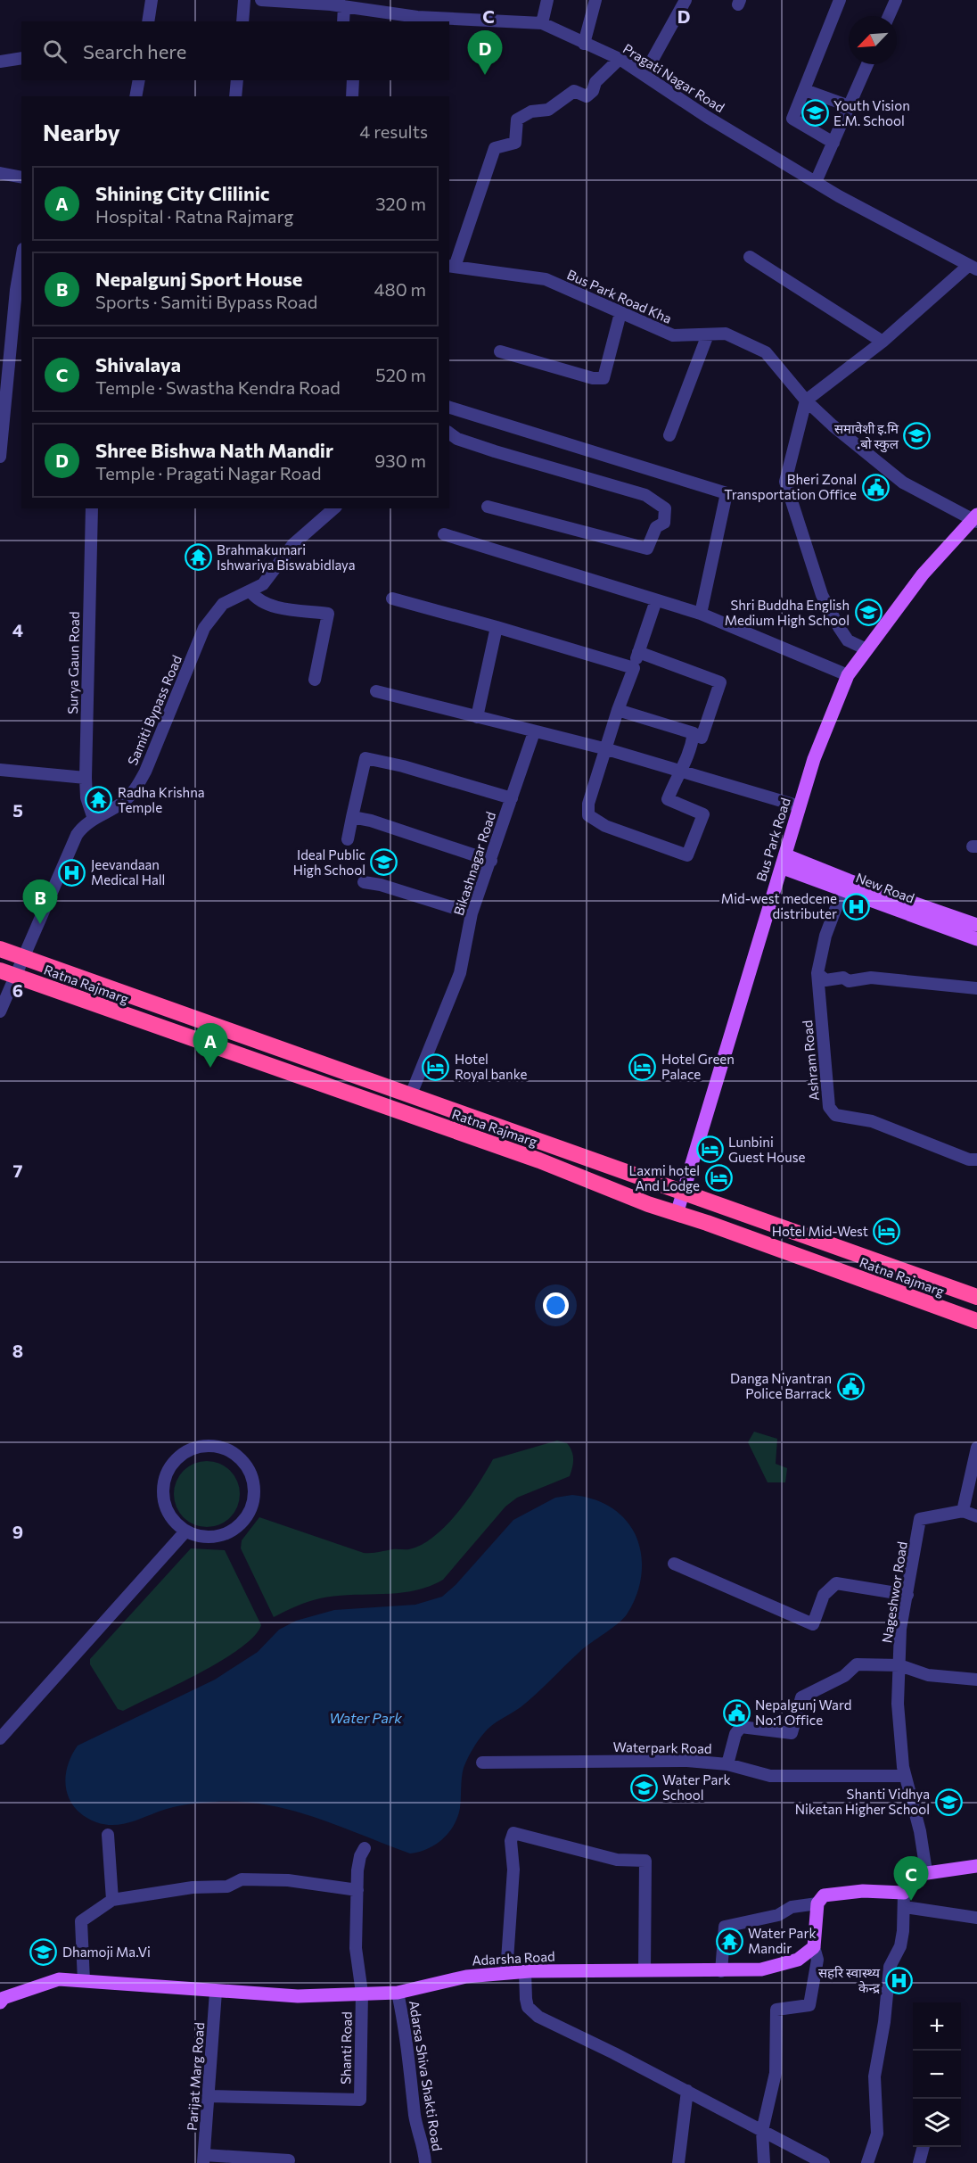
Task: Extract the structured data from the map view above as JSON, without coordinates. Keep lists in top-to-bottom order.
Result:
{
  "streets": {
    "highway": ["Ratna Rajmarg"],
    "main road": ["Bus Park Road", "New Road", "Adarsha Road"],
    "street": [
      "Pragati Nagar Road",
      "Bus Park Road Kha",
      "Surya Gaun Road",
      "Samiti Bypass Road",
      "Bikashnagar Road",
      "Ashram Road",
      "Nageshwor Road",
      "Waterpark Road",
      "Shanti Road",
      "Adarsa Shiva Shakti Road",
      "Parijat Marg Road"
    ]
  },
  "crossings": [
    ["Bus Park Road Kha", "Bus Park Road"],
    ["Surya Gaun Road", "Samiti Bypass Road"],
    ["Samiti Bypass Road", "Ratna Rajmarg"],
    ["Bus Park Road", "New Road"],
    ["Bus Park Road", "Ratna Rajmarg"],
    ["Bikashnagar Road", "Ratna Rajmarg"],
    ["New Road", "Ashram Road"],
    ["Nageshwor Road", "Waterpark Road"],
    ["Adarsha Road", "Shanti Road"],
    ["Adarsha Road", "Adarsa Shiva Shakti Road"],
    ["Adarsha Road", "Parijat Marg Road"],
    ["Shanti Road", "Parijat Marg Road"]
  ],
  "water": ["Water Park"],
  "places": {
    "school or university": [
      "Youth Vision E.M. School",
      "समावेशी इ.मि .बाे स्कुल",
      "Shri Buddha English Medium High School",
      "Ideal Public High School",
      "Water Park School",
      "Shanti Vidhya Niketan Higher School",
      "Dhamoji Ma.Vi"
    ],
    "public building": ["Bheri Zonal Transportation Office", "Danga Niyantran Police Barrack", "Nepalgunj Ward No:1 Office"],
    "temple": ["Brahmakumari Ishwariya Biswabidlaya", "Radha Krishna Temple", "Water Park Mandir"],
    "hospital": ["Jeevandaan Medical Hall", "Mid-west medcene distributer", "सहरि स्वास्थ्य केन्द्र"],
    "hotel": [
      "Hotel Royal banke",
      "Hotel Green Palace",
      "Lunbini Guest House",
      "Laxmi hotel And Lodge",
      "Hotel Mid-West"
    ]
  },
  "north": "bottom left",
  "page": {
    "search": "Search here",
    "pins": [
      "D",
      "B",
      "A",
      "C"
    ],
    "heading": ["Nearby", "4 results"],
    "list": [
      {
        "mark": "A",
        "name": "Shining City Clilinic",
        "note": "Hospital · Ratna Rajmarg",
        "value": "320 m"
      },
      {
        "mark": "B",
        "name": "Nepalgunj Sport House",
        "note": "Sports · Samiti Bypass Road",
        "value": "480 m"
      },
      {
        "mark": "C",
        "name": "Shivalaya",
        "note": "Temple · Swastha Kendra Road",
        "value": "520 m"
      },
      {
        "mark": "D",
        "name": "Shree Bishwa Nath Mandir",
        "note": "Temple · Pragati Nagar Road",
        "value": "930 m"
      }
    ],
    "map_buttons": ["+", "−"]
  },
  "grid": {
    "columns": ["C", "D"],
    "rows": [
      "4",
      "5",
      "6",
      "7",
      "8",
      "9"
    ]
  }
}
